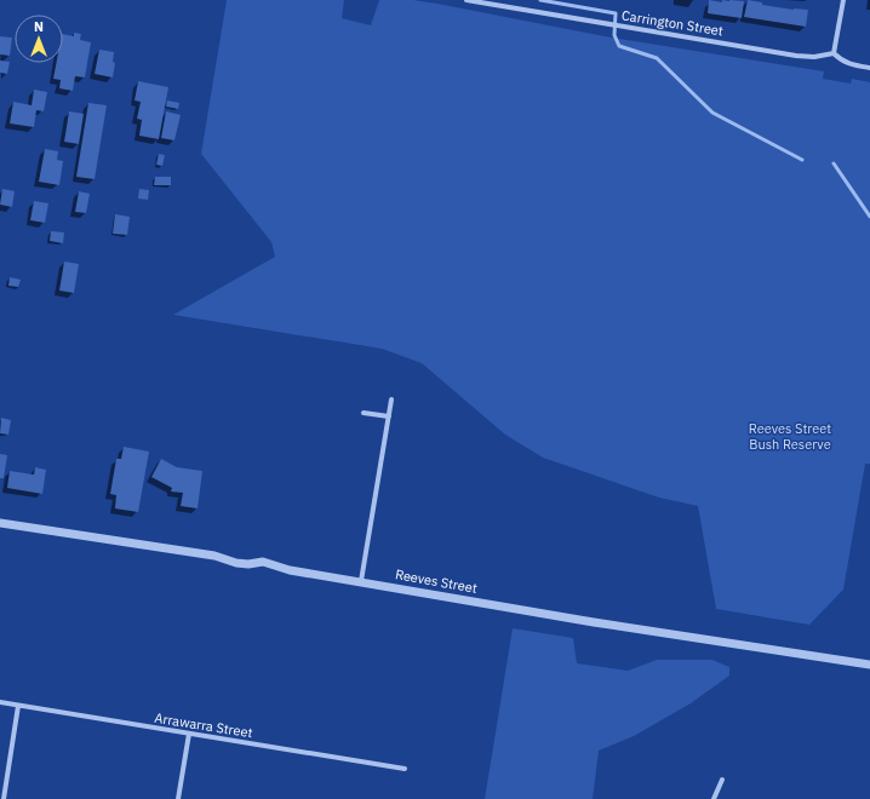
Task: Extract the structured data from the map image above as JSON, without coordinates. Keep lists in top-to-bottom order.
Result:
{
  "streets": {
    "street": ["Carrington Street", "Reeves Street", "Arrawarra Street"]
  },
  "parks": ["Reeves Street Bush Reserve"],
  "north": "top"
}
